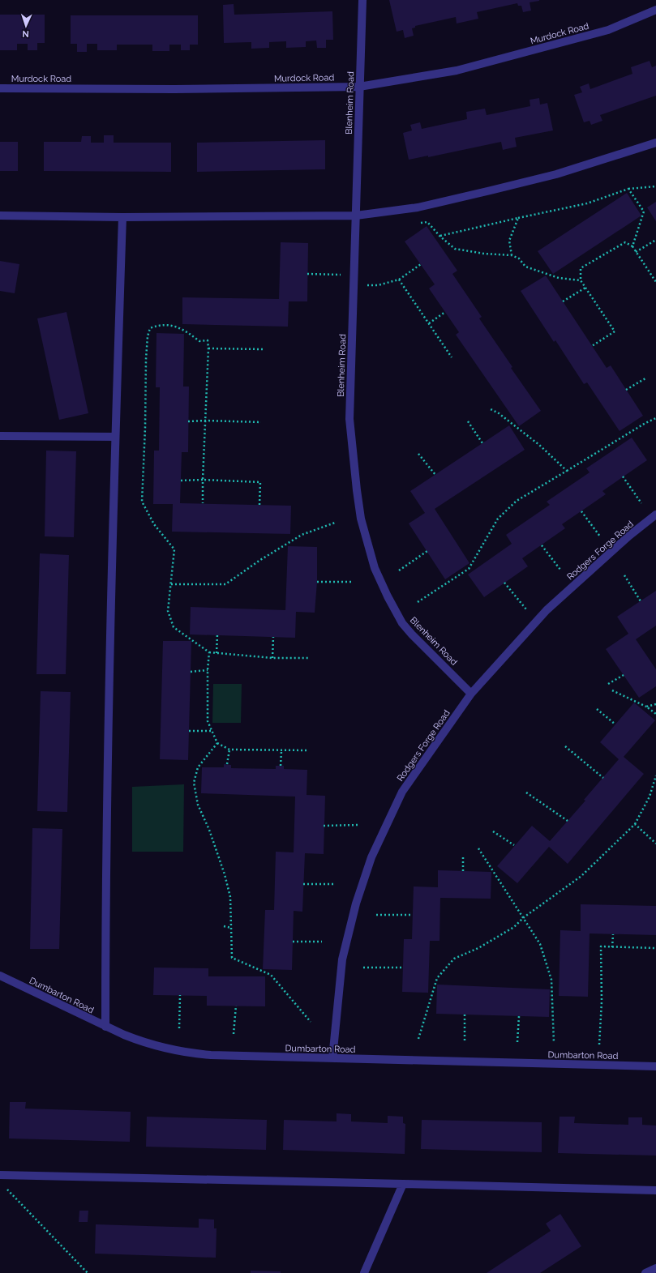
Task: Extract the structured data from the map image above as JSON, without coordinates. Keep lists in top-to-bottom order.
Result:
{
  "streets": {
    "street": [
      "Murdock Road",
      "Blenheim Road",
      "Rodgers Forge Road",
      "Dumbarton Road"
    ]
  },
  "crossings": [
    ["Murdock Road", "Blenheim Road"],
    ["Blenheim Road", "Rodgers Forge Road"],
    ["Rodgers Forge Road", "Dumbarton Road"]
  ],
  "north": "bottom"
}
